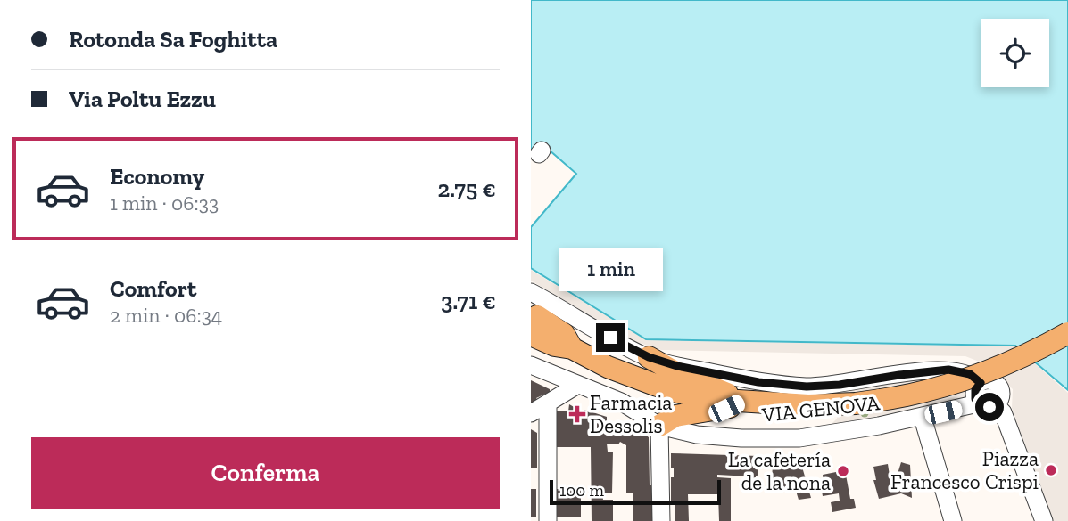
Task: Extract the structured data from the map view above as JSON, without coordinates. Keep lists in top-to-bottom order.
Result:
{
  "streets": {
    "street": ["VIA GENOVA"]
  },
  "places": {
    "health": ["Farmacia Dessolis"],
    "other": ["Piazza Francesco Crispi", "La cafetería de la nona"]
  },
  "scale_bar": "100 m",
  "page": {
    "banner": ["Rotonda Sa Foghitta", "Via Poltu Ezzu"],
    "list": [
      {
        "name": "Economy",
        "note": "1 min · 06:33",
        "value": "2.75 €"
      },
      {
        "name": "Comfort",
        "note": "2 min · 06:34",
        "value": "3.71 €"
      }
    ],
    "bubble": "1 min",
    "buttons": "Conferma",
    "scale": "100 m"
  }
}
